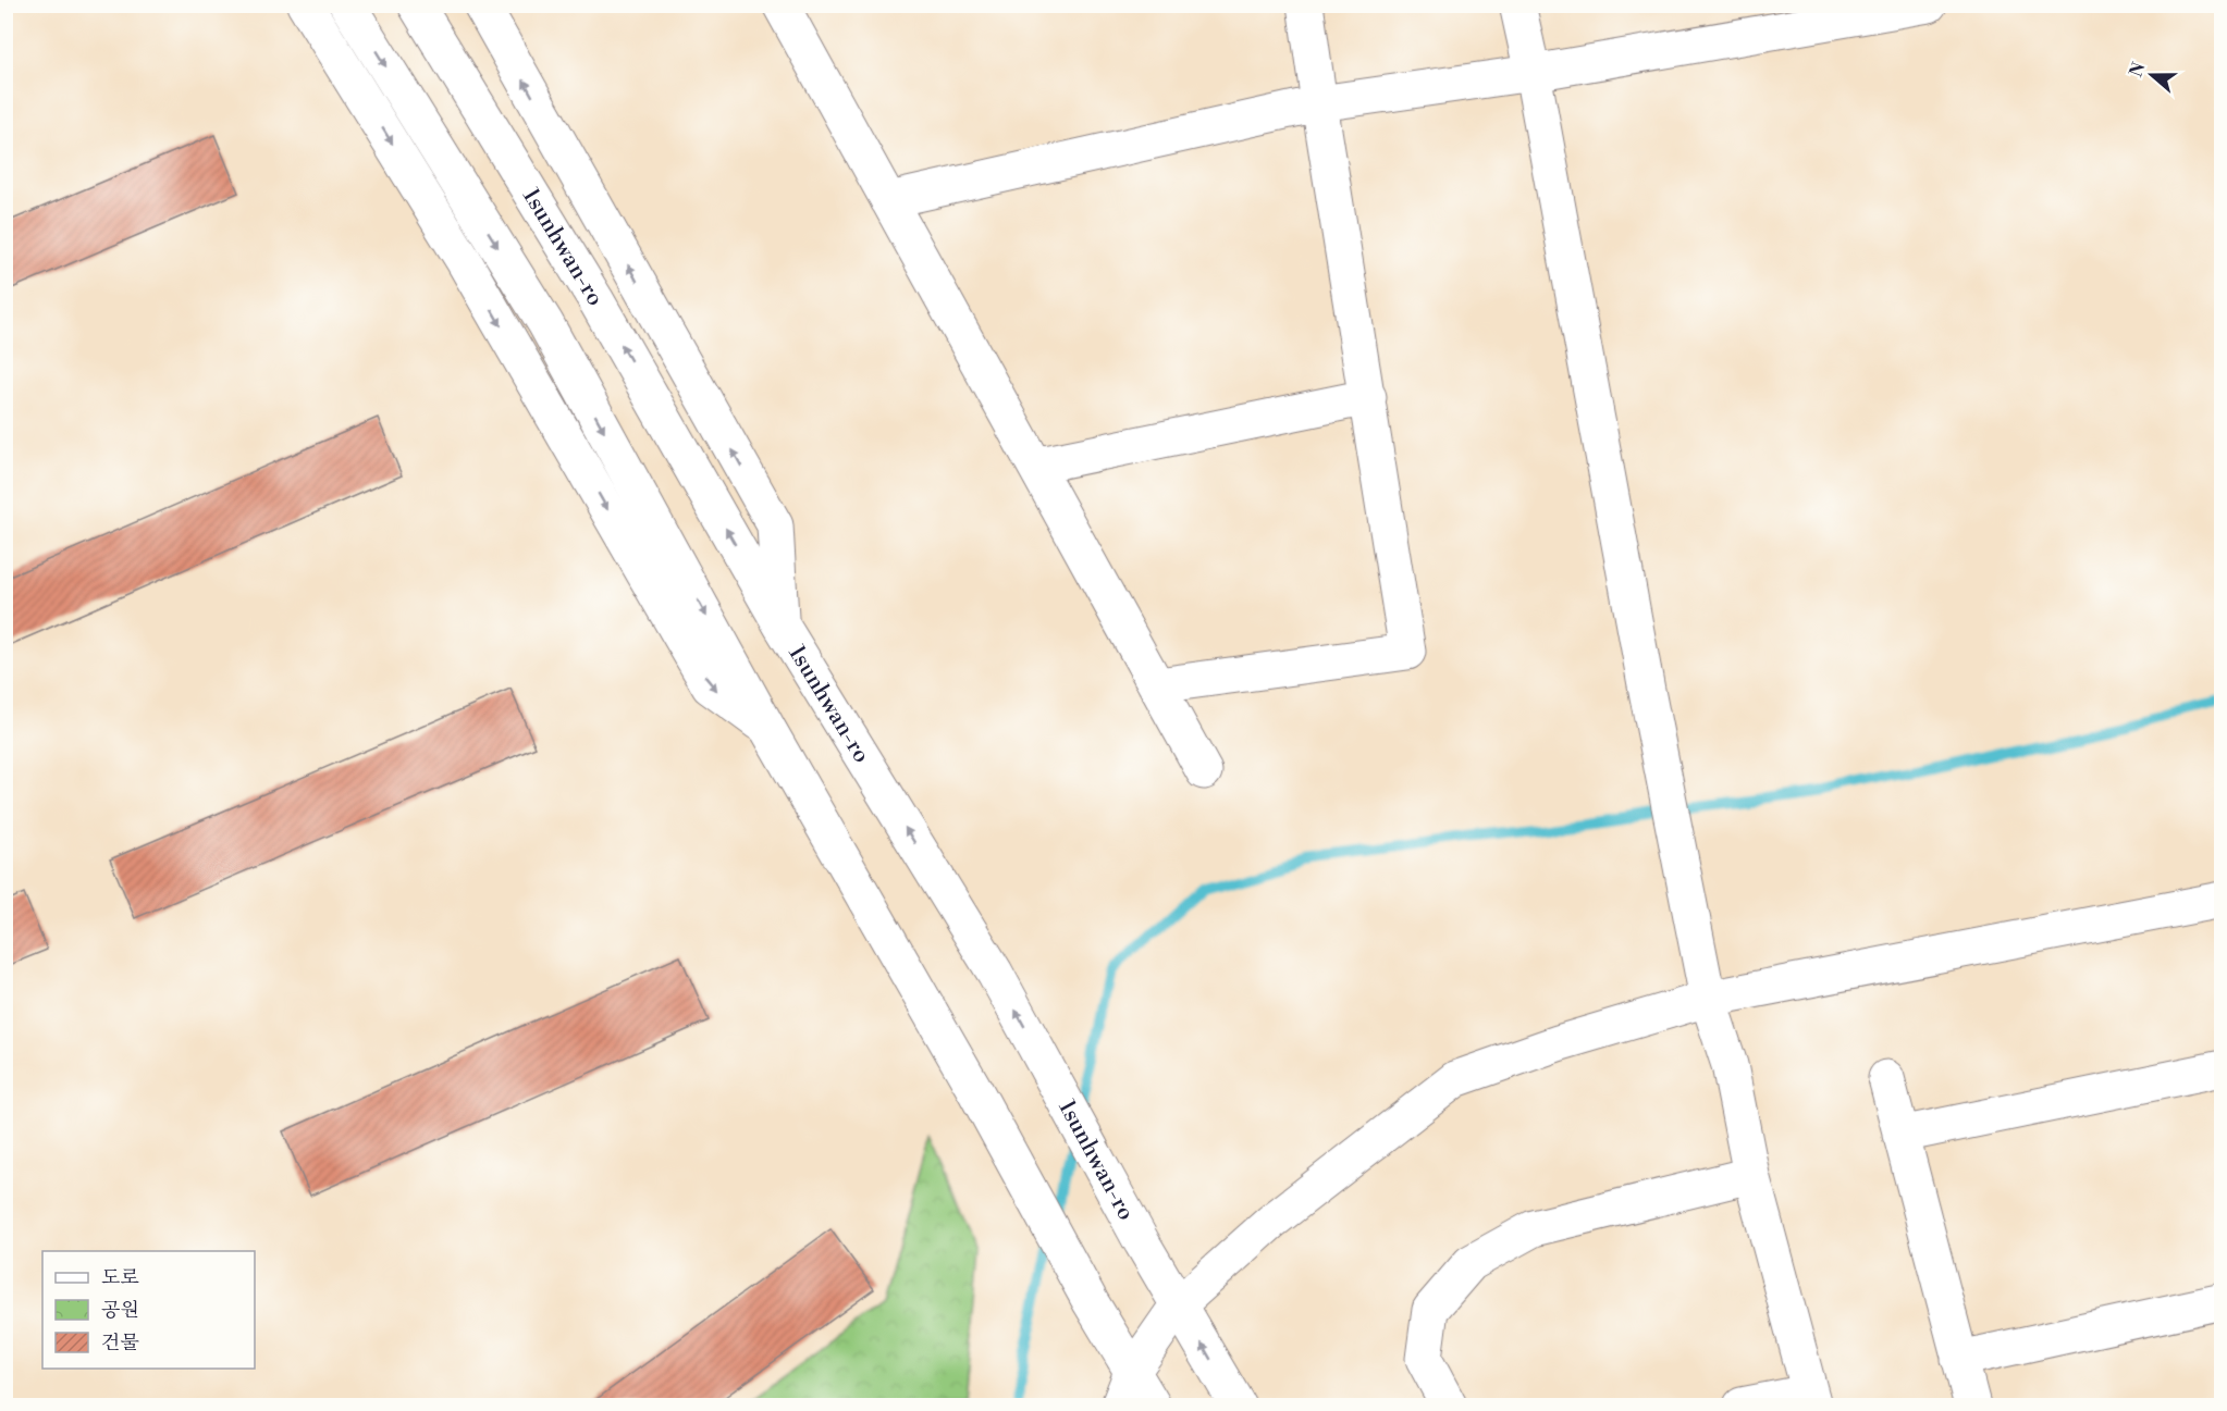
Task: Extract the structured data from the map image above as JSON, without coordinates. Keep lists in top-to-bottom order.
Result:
{
  "streets": {
    "street": ["1sunhwan-ro"]
  },
  "legend": ["도로", "공원", "건물"],
  "north": "left"
}
